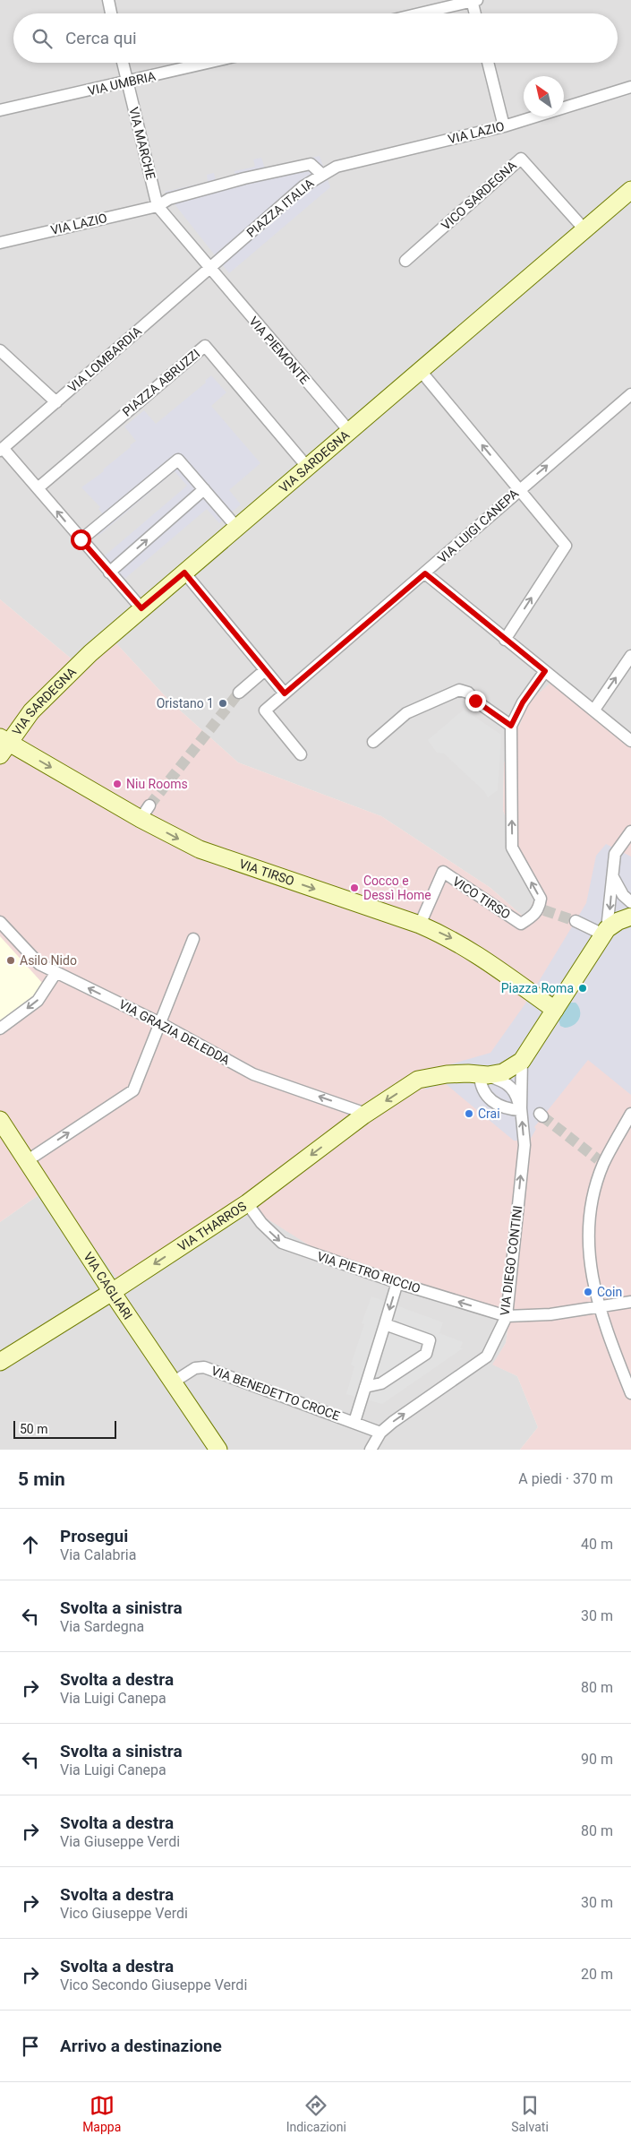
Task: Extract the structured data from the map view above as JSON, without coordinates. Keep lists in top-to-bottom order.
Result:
{
  "streets": {
    "street": [
      "VIA UMBRIA",
      "VIA LAZIO",
      "VIA MARCHE",
      "VICO SARDEGNA",
      "PIAZZA ITALIA",
      "VIA PIEMONTE",
      "VIA LOMBARDIA",
      "PIAZZA ABRUZZI",
      "VIA SARDEGNA",
      "VIA LUIGI CANEPA",
      "VIA TIRSO",
      "VICO TIRSO",
      "VIA GRAZIA DELEDDA",
      "VIA THARROS",
      "VIA DIEGO CONTINI",
      "VIA PIETRO RICCIO",
      "VIA CAGLIARI",
      "VIA BENEDETTO CROCE"
    ]
  },
  "crossings": [
    ["VIA UMBRIA", "VIA MARCHE"],
    ["VIA LAZIO", "VIA MARCHE"],
    ["VIA LAZIO", "PIAZZA ITALIA"],
    ["VIA MARCHE", "PIAZZA ITALIA"],
    ["VICO SARDEGNA", "VIA SARDEGNA"],
    ["PIAZZA ITALIA", "VIA PIEMONTE"],
    ["PIAZZA ITALIA", "VIA LOMBARDIA"],
    ["VIA PIEMONTE", "VIA LOMBARDIA"],
    ["VIA PIEMONTE", "VIA SARDEGNA"],
    ["PIAZZA ABRUZZI", "VIA SARDEGNA"],
    ["VIA SARDEGNA", "VIA TIRSO"],
    ["VIA TIRSO", "VICO TIRSO"],
    ["VIA GRAZIA DELEDDA", "VIA THARROS"],
    ["VIA THARROS", "VIA PIETRO RICCIO"],
    ["VIA THARROS", "VIA CAGLIARI"],
    ["VIA DIEGO CONTINI", "VIA PIETRO RICCIO"],
    ["VIA DIEGO CONTINI", "VIA BENEDETTO CROCE"],
    ["VIA CAGLIARI", "VIA BENEDETTO CROCE"]
  ],
  "one_way": ["VIA TIRSO", "VIA GRAZIA DELEDDA", "VIA THARROS"],
  "places": [
    "Oristano 1",
    "Niu Rooms",
    "Cocco e Dessì Home",
    "Asilo Nido",
    "Piazza Roma",
    "Crai",
    "Coin"
  ],
  "scale_bar": "50 m",
  "north": "top left",
  "page": {
    "search": "Cerca qui",
    "scale": "50 m",
    "heading": ["5 min", "A piedi · 370 m"],
    "list": [
      ["Prosegui", "Via Calabria", "40 m"],
      ["Svolta a sinistra", "Via Sardegna", "30 m"],
      ["Svolta a destra", "Via Luigi Canepa", "80 m"],
      ["Svolta a sinistra", "Via Luigi Canepa", "90 m"],
      ["Svolta a destra", "Via Giuseppe Verdi", "80 m"],
      ["Svolta a destra", "Vico Giuseppe Verdi", "30 m"],
      ["Svolta a destra", "Vico Secondo Giuseppe Verdi", "20 m"],
      "Arrivo a destinazione"
    ],
    "nav": ["Mappa", "Indicazioni", "Salvati"]
  }
}
